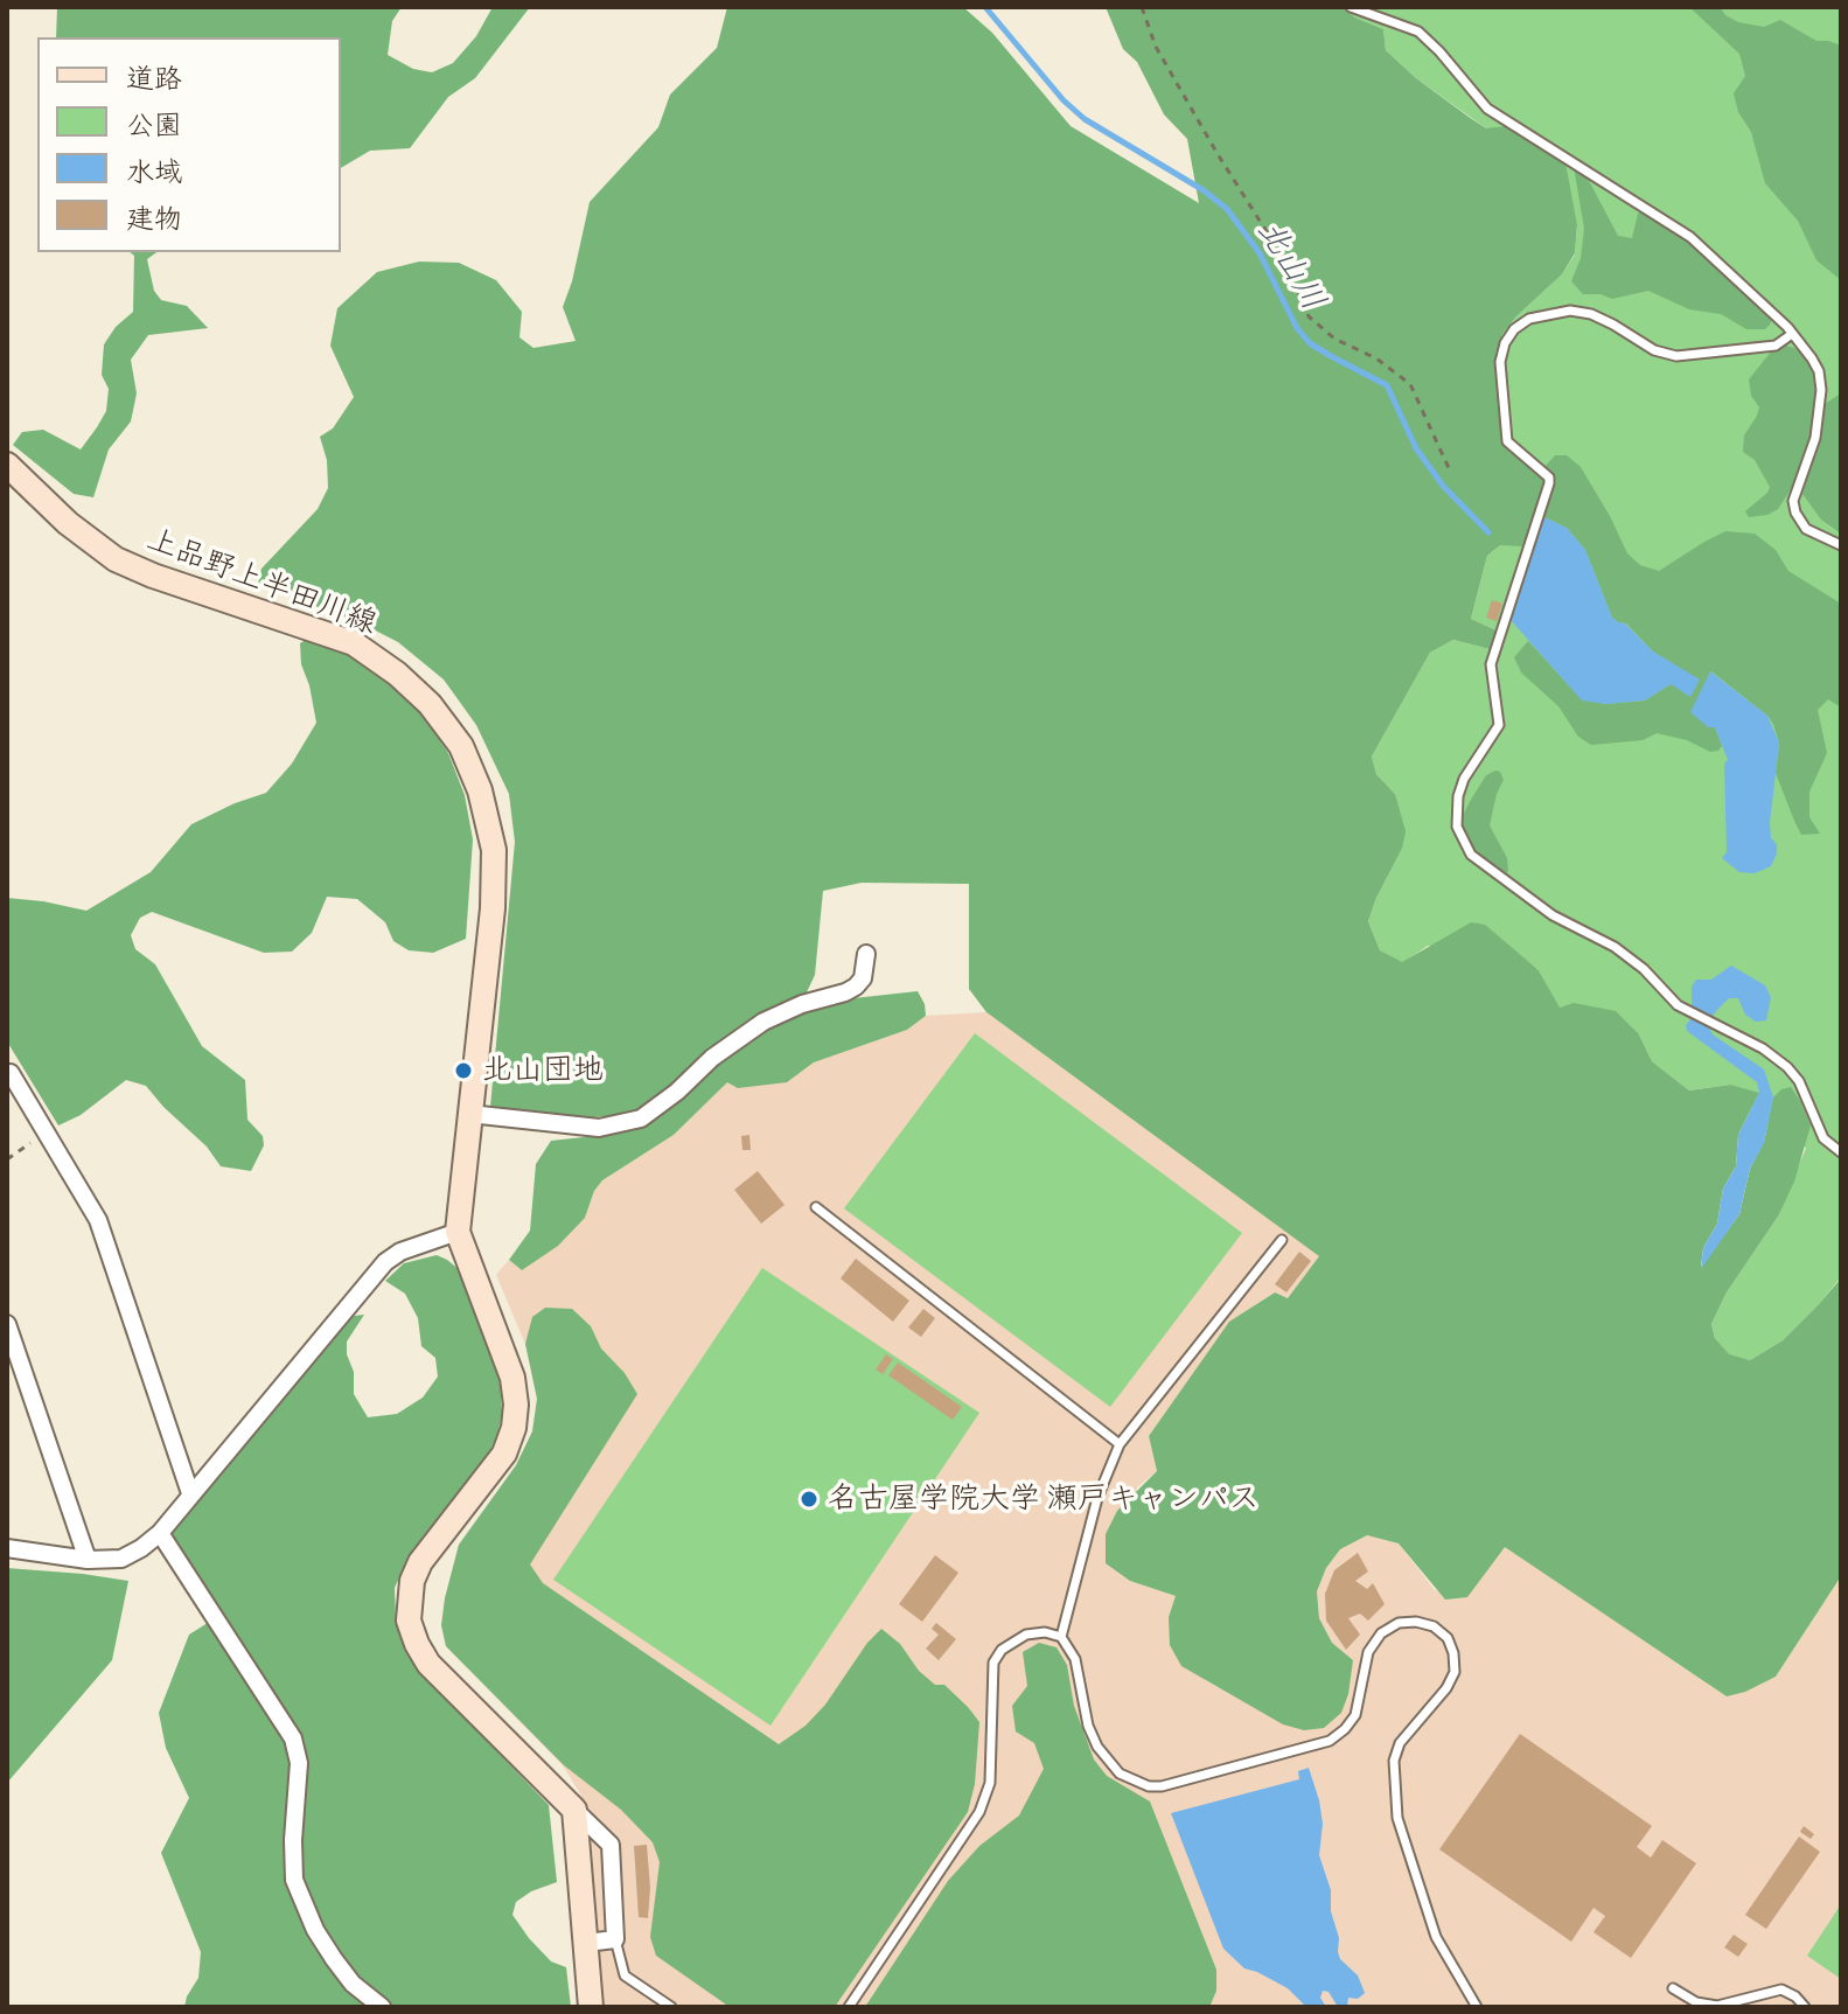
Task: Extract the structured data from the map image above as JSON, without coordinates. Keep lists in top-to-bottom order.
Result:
{
  "streets": {
    "street": ["上品野上半田川線"]
  },
  "water": ["北山川"],
  "places": ["北山団地", "名古屋学院大学 瀬戸キャンパス"],
  "legend": [
    "道路",
    "公園",
    "水域",
    "建物"
  ]
}
